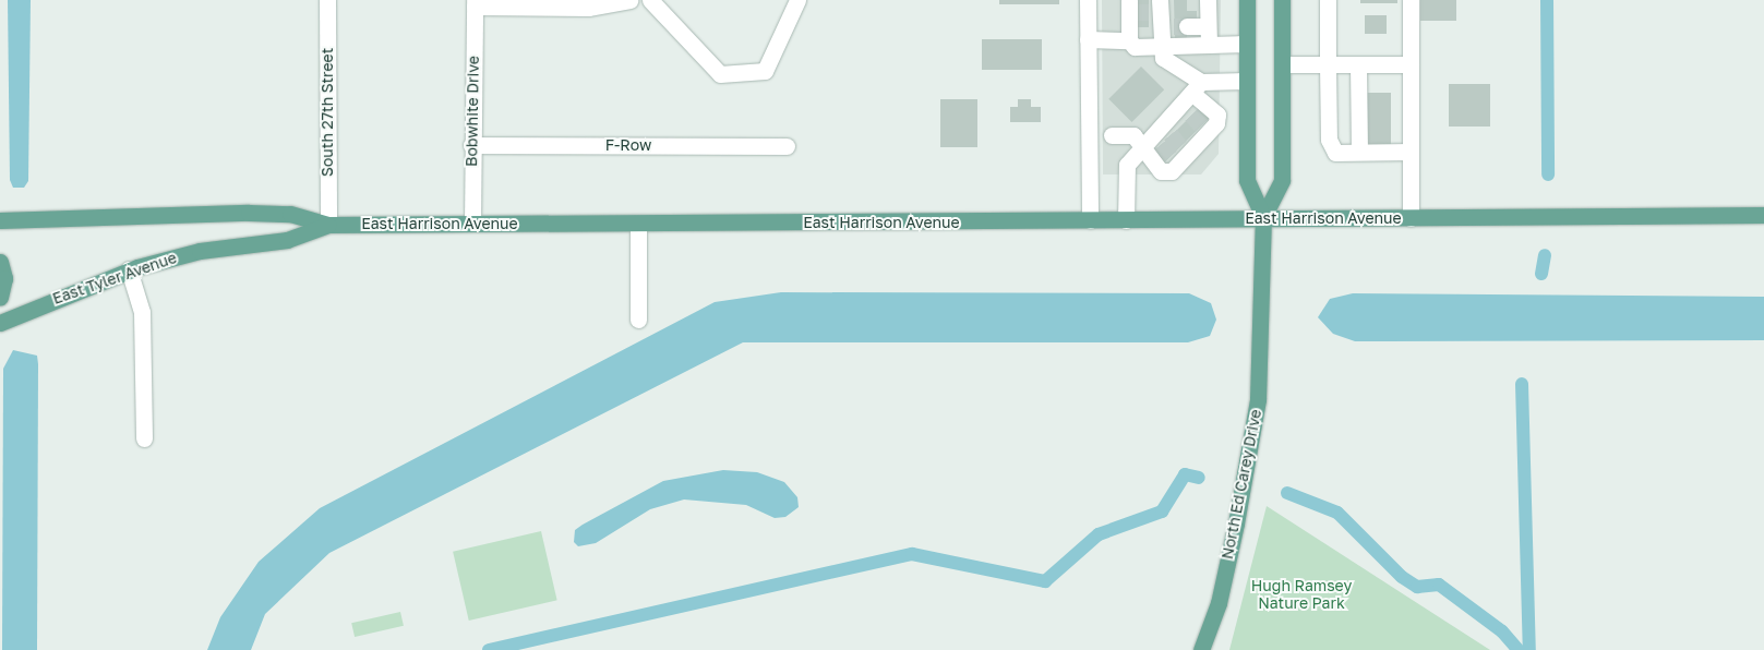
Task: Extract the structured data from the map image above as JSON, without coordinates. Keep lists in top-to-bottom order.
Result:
{
  "streets": {
    "main road": ["East Harrison Avenue", "East Tyler Avenue", "North Ed Carey Drive"],
    "street": ["Bobwhite Drive", "South 27th Street", "F-Row"]
  },
  "crossings": [
    ["Bobwhite Drive", "F-Row"],
    ["Bobwhite Drive", "East Harrison Avenue"],
    ["South 27th Street", "East Harrison Avenue"],
    ["South 27th Street", "East Tyler Avenue"],
    ["East Harrison Avenue", "East Tyler Avenue"],
    ["East Harrison Avenue", "North Ed Carey Drive"]
  ],
  "parks": ["Hugh Ramsey Nature Park"]
}
